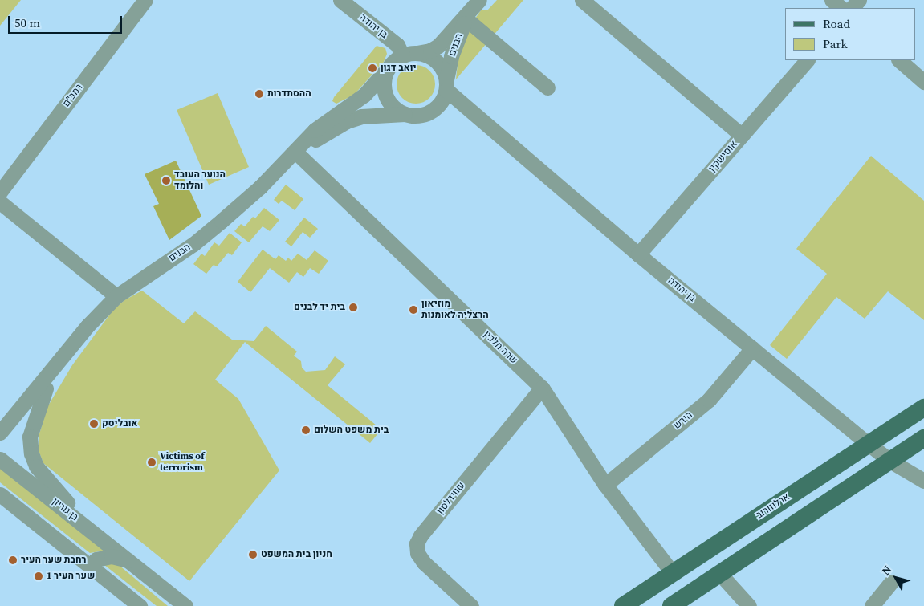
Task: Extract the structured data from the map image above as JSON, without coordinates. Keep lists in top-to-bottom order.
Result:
{
  "streets": {
    "main road": ["ארלוזורוב"],
    "street": [
      "בן יהודה",
      "הבנים",
      "רמב\"ם",
      "אוסישקין",
      "שרה מלכין",
      "הירש",
      "שווידלסון",
      "בן גוריון"
    ]
  },
  "crossings": [
    ["בן יהודה", "הבנים"],
    ["בן יהודה", "אוסישקין"],
    ["בן יהודה", "הירש"],
    ["בן יהודה", "ארלוזורוב"],
    ["הבנים", "שרה מלכין"],
    ["שרה מלכין", "הירש"],
    ["שרה מלכין", "שווידלסון"],
    ["שרה מלכין", "ארלוזורוב"]
  ],
  "places": [
    "יואב דגון",
    "ההסתדרות",
    "הנוער העובד והלומד",
    "בית יד לבנים",
    "מוזיאון הרצליה לאומנות",
    "אובליסק",
    "בית משפט השלום",
    "Victims of terrorism",
    "חניון בית המשפט",
    "רחבת שער העיר",
    "שער העיר 1"
  ],
  "legend": ["Road", "Park"],
  "scale_bar": "50 m",
  "north": "top left"
}
